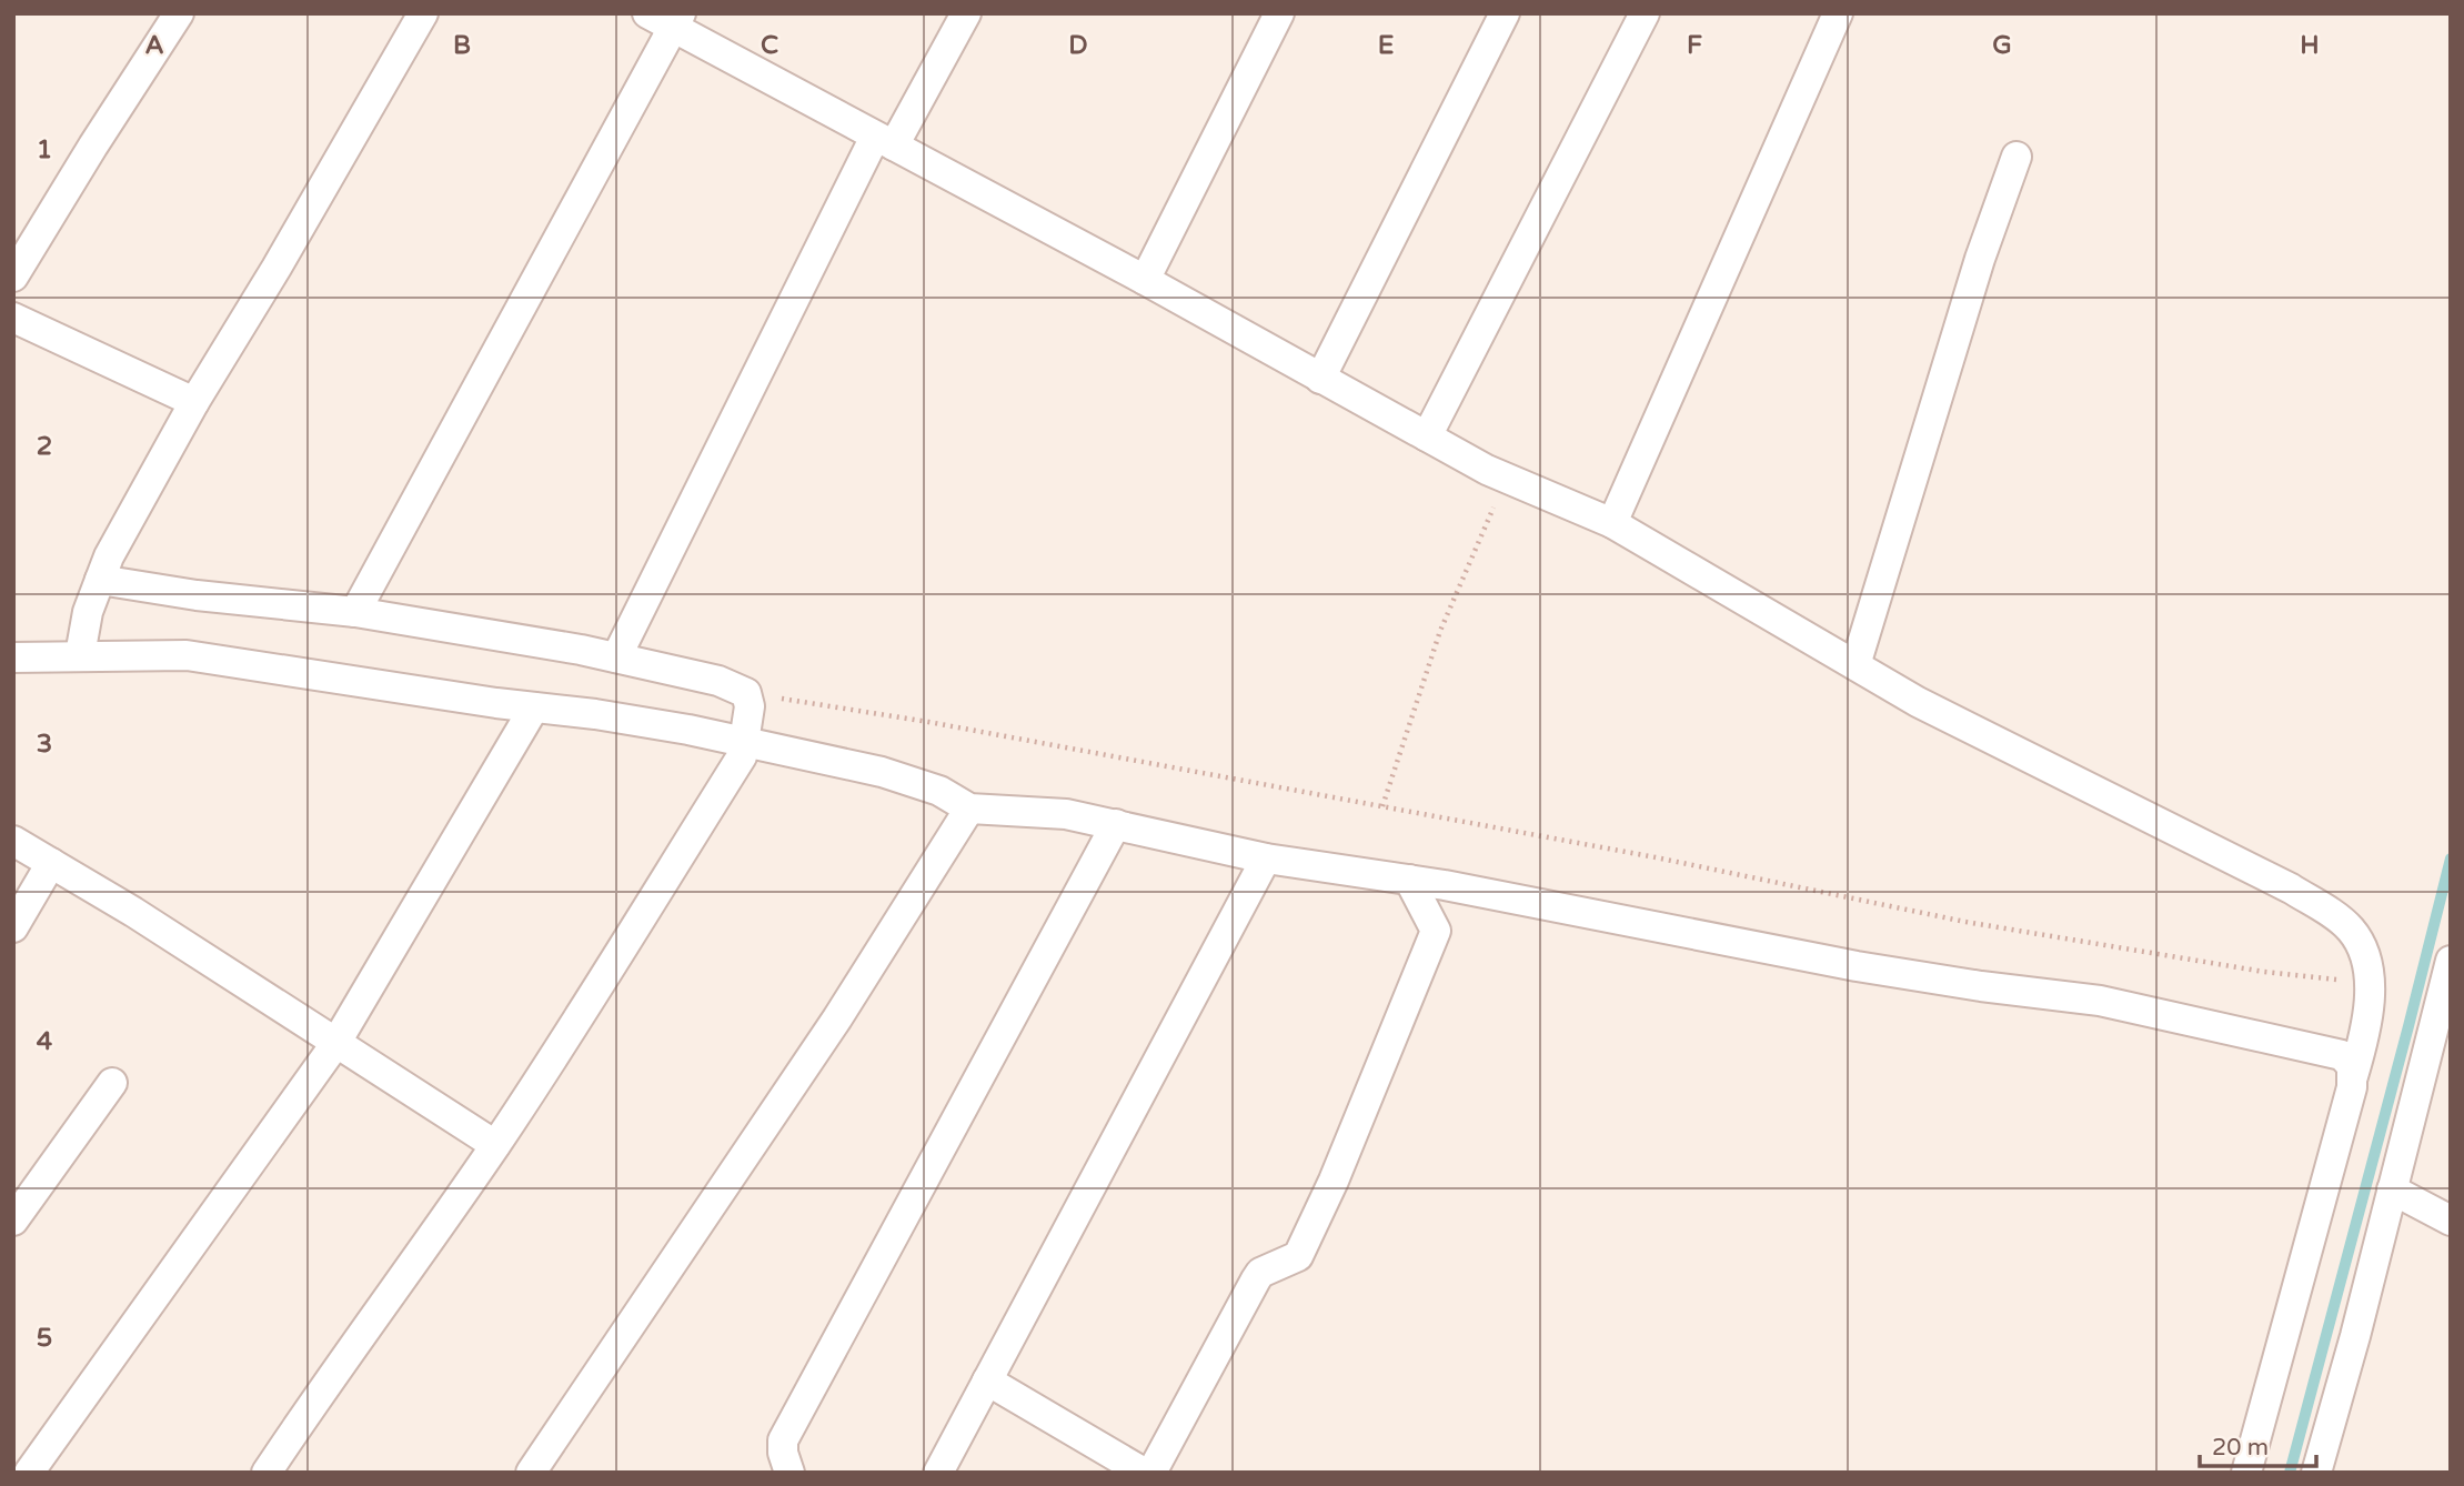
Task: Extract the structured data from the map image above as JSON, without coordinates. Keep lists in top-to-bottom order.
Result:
{
  "scale_bar": "20 m",
  "grid": {
    "columns": [
      "A",
      "B",
      "C",
      "D",
      "E",
      "F",
      "G",
      "H"
    ],
    "rows": [
      "1",
      "2",
      "3",
      "4",
      "5"
    ]
  }
}
